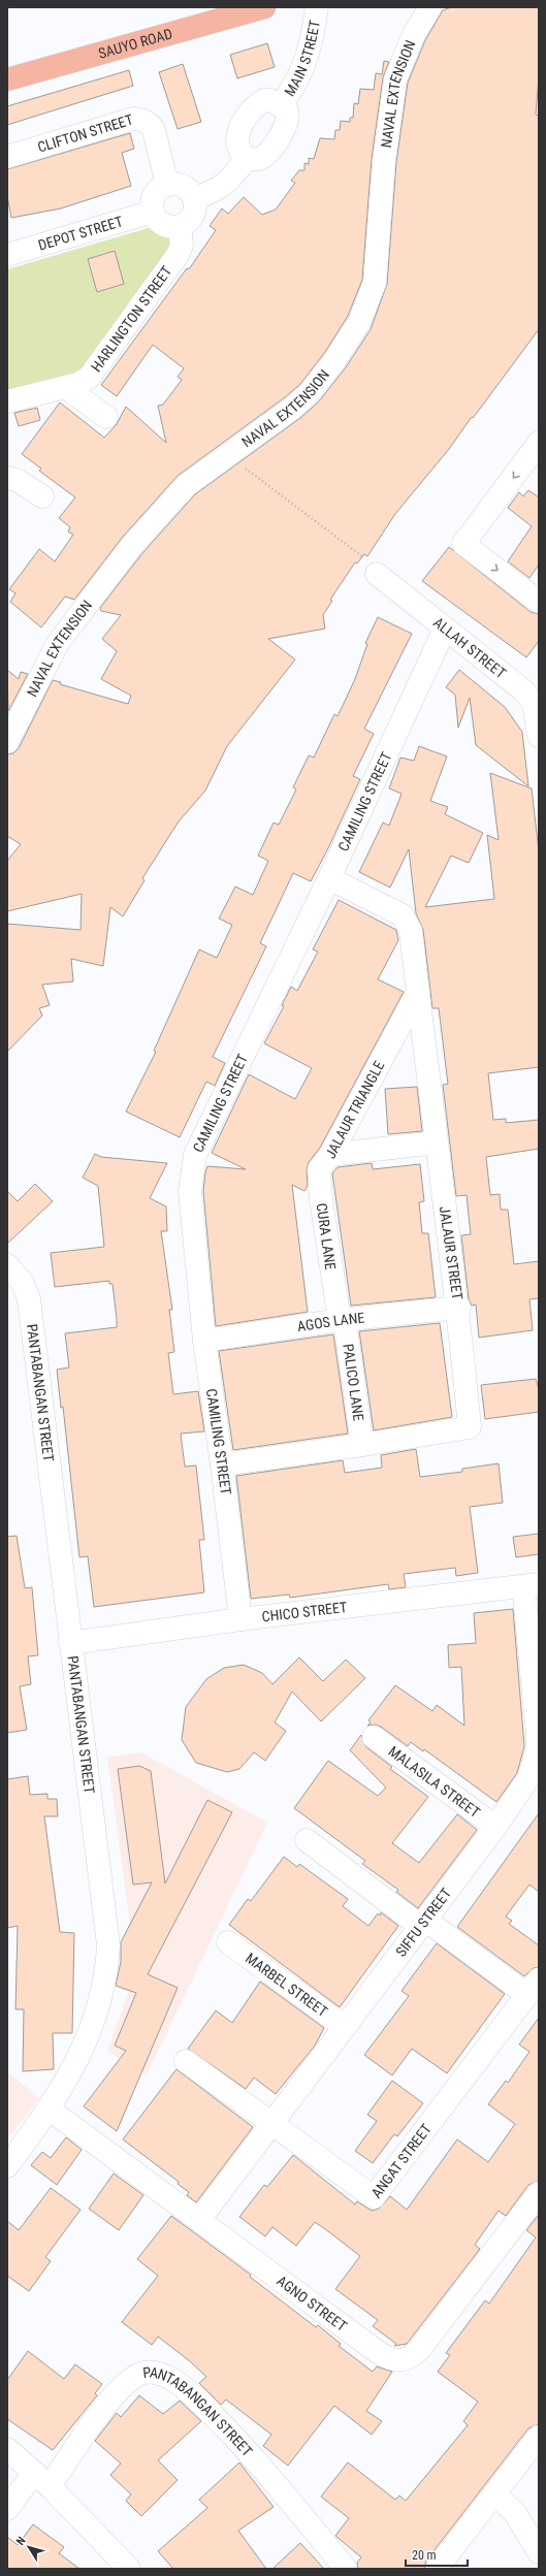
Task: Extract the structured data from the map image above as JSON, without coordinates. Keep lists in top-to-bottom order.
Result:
{
  "streets": {
    "main road": ["SAUYO ROAD"],
    "street": [
      "MAIN STREET",
      "NAVAL EXTENSION",
      "CLIFTON STREET",
      "DEPOT STREET",
      "HARLINGTON STREET",
      "ALLAH STREET",
      "CAMILING STREET",
      "JALAUR TRIANGLE",
      "CURA LANE",
      "JALAUR STREET",
      "AGOS LANE",
      "PALICO LANE",
      "PANTABANGAN STREET",
      "CHICO STREET",
      "MALASILA STREET",
      "SIFFU STREET",
      "MARBEL STREET",
      "ANGAT STREET",
      "AGNO STREET"
    ]
  },
  "crossings": [
    ["CLIFTON STREET", "DEPOT STREET"],
    ["CLIFTON STREET", "HARLINGTON STREET"],
    ["DEPOT STREET", "HARLINGTON STREET"],
    ["ALLAH STREET", "CAMILING STREET"],
    ["CAMILING STREET", "JALAUR STREET"],
    ["CAMILING STREET", "AGOS LANE"],
    ["CAMILING STREET", "CHICO STREET"],
    ["JALAUR TRIANGLE", "CURA LANE"],
    ["JALAUR TRIANGLE", "JALAUR STREET"],
    ["CURA LANE", "AGOS LANE"],
    ["CURA LANE", "PALICO LANE"],
    ["JALAUR STREET", "AGOS LANE"],
    ["JALAUR STREET", "PALICO LANE"],
    ["AGOS LANE", "PALICO LANE"],
    ["PANTABANGAN STREET", "CHICO STREET"],
    ["PANTABANGAN STREET", "AGNO STREET"],
    ["CHICO STREET", "SIFFU STREET"],
    ["MALASILA STREET", "SIFFU STREET"],
    ["SIFFU STREET", "MARBEL STREET"],
    ["SIFFU STREET", "ANGAT STREET"],
    ["SIFFU STREET", "AGNO STREET"]
  ],
  "scale_bar": "20 m",
  "north": "top left"
}
